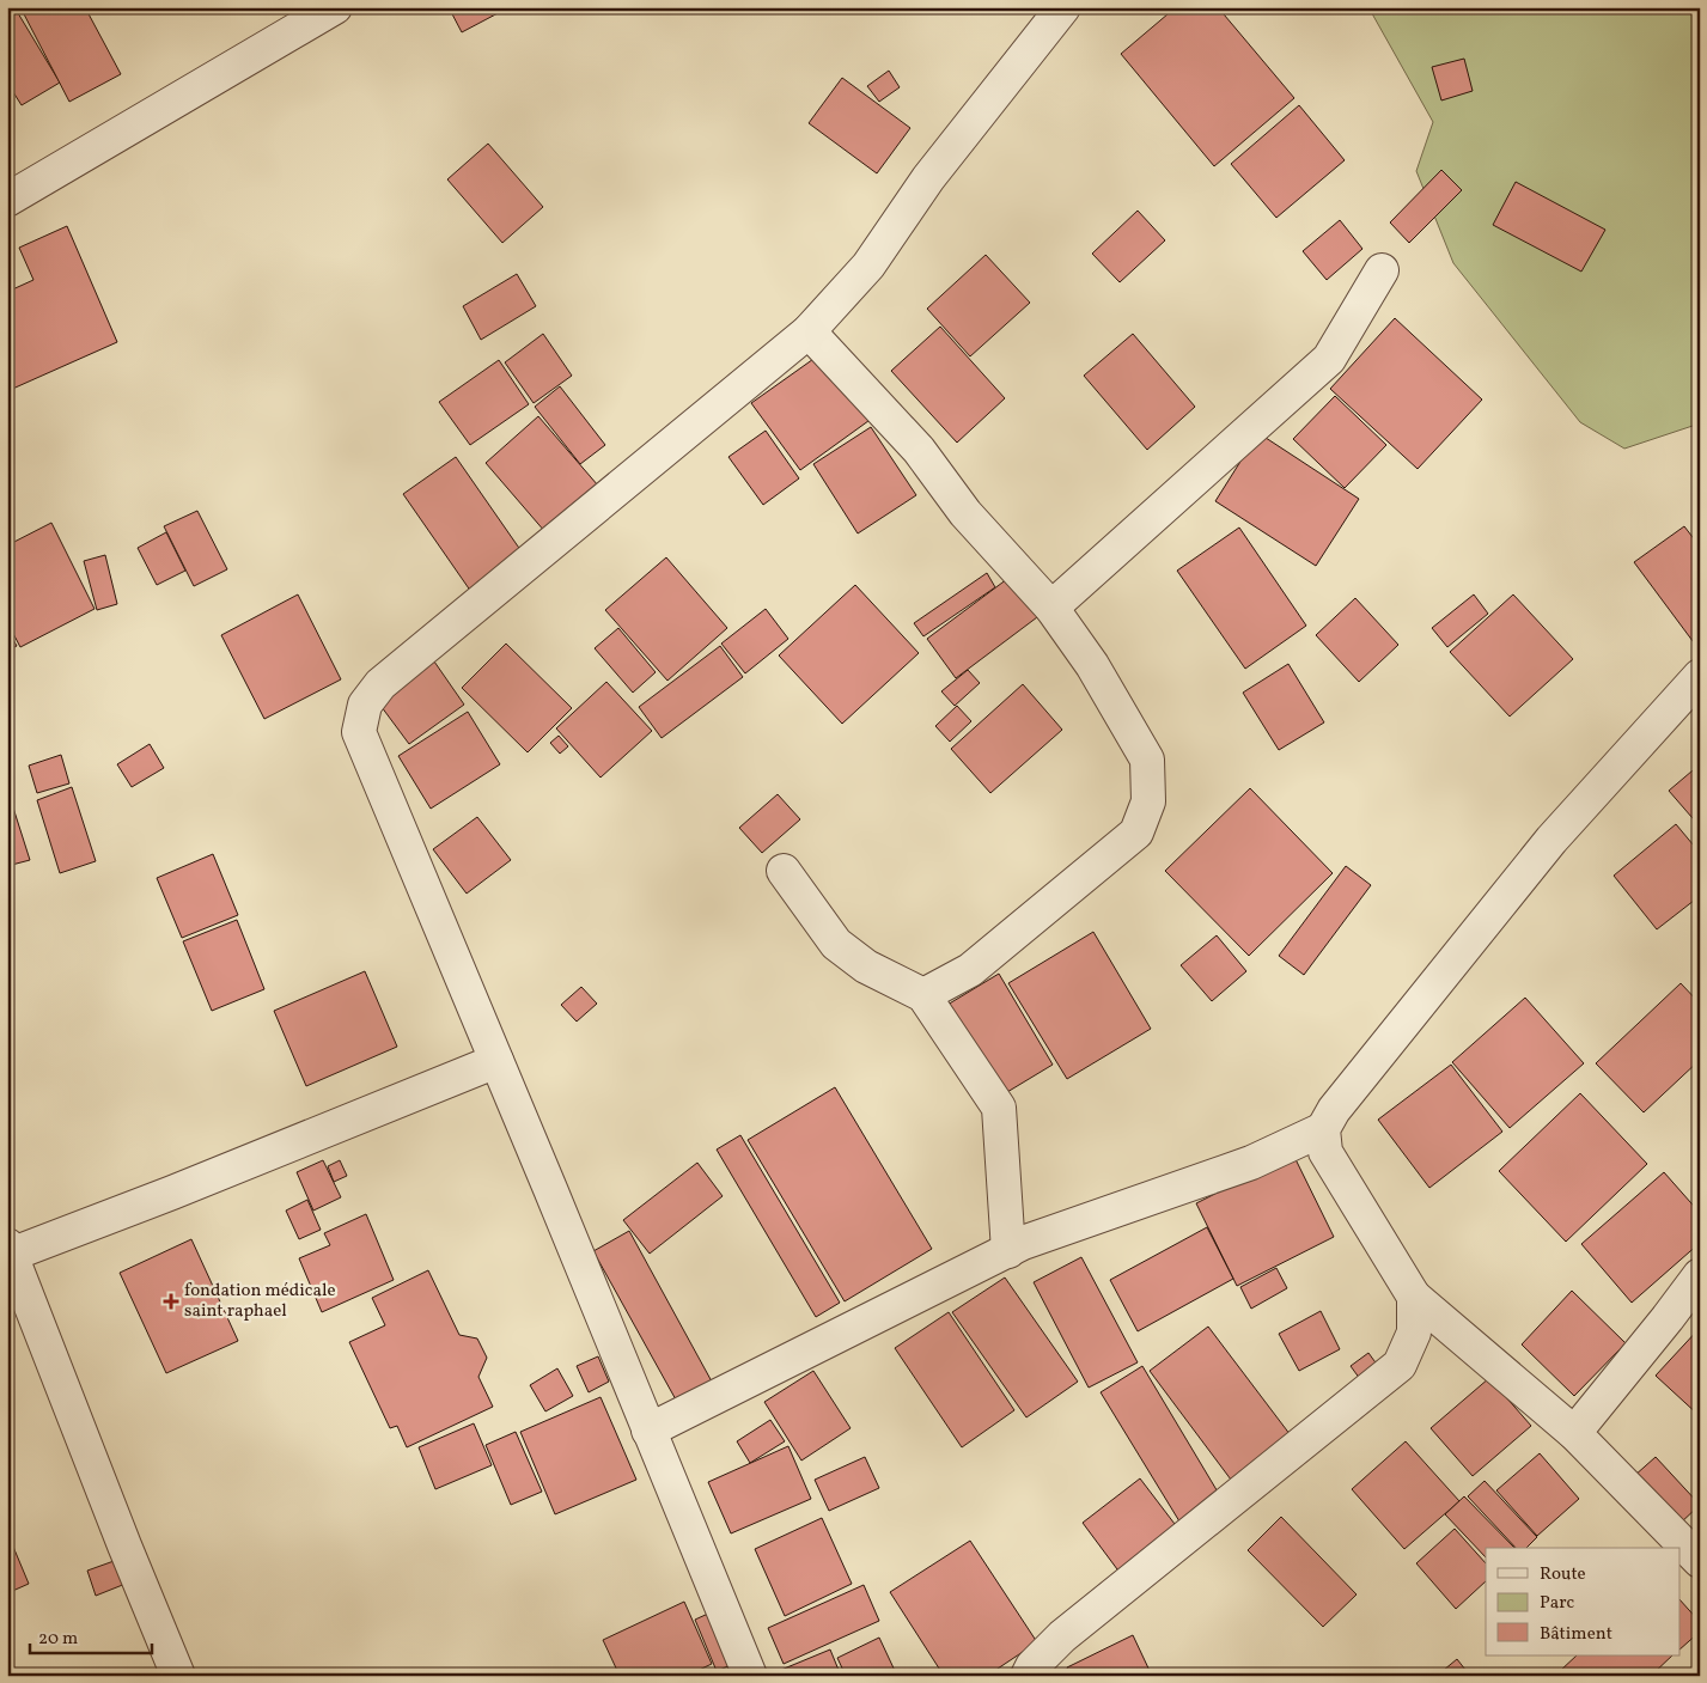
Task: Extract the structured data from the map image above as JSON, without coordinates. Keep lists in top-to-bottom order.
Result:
{
  "places": {
    "health": ["fondation médicale saint raphael"]
  },
  "legend": ["Route", "Parc", "Bâtiment"],
  "scale_bar": "20 m"
}
